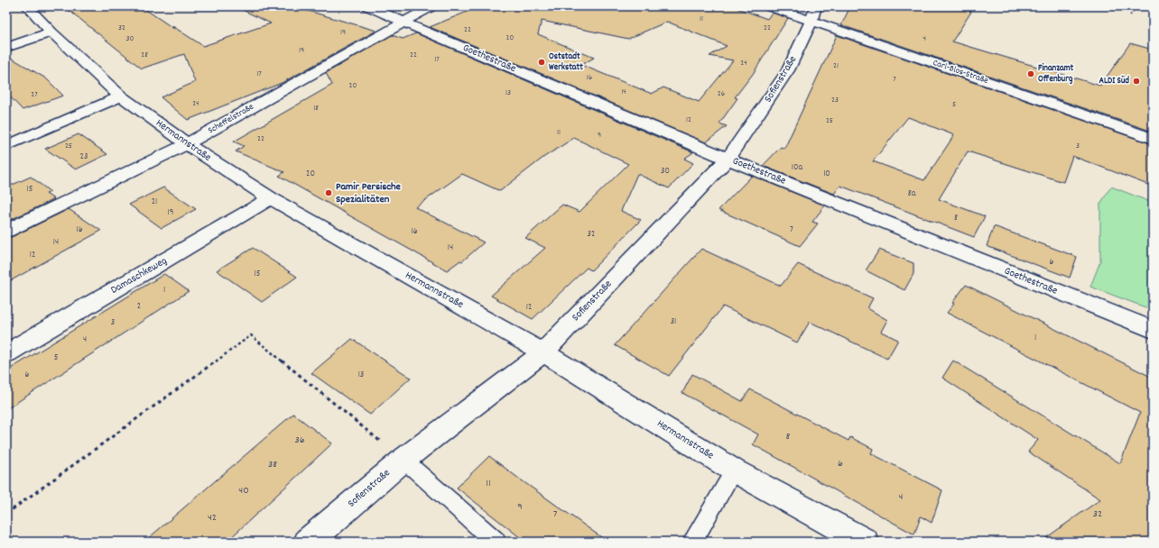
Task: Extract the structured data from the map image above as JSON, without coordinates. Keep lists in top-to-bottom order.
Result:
{
  "streets": {
    "street": [
      "Goethestraße",
      "Carl-Blos-Straße",
      "Sofienstraße",
      "Scheffelstraße",
      "Hermannstraße",
      "Damaschkeweg"
    ]
  },
  "crossings": [
    ["Goethestraße", "Sofienstraße"],
    ["Goethestraße", "Scheffelstraße"],
    ["Carl-Blos-Straße", "Sofienstraße"],
    ["Sofienstraße", "Hermannstraße"],
    ["Scheffelstraße", "Hermannstraße"],
    ["Hermannstraße", "Damaschkeweg"]
  ],
  "places": [
    "Oststadt Werkstatt",
    "Finanzamt Offenburg",
    "ALDI Süd",
    "Pamir Persische Spezialitäten"
  ],
  "house_numbers": [
    "11",
    "32",
    "22",
    "22",
    "19",
    "20",
    "30",
    "4",
    "19",
    "28",
    "22",
    "17",
    "24",
    "21",
    "17",
    "16",
    "7",
    "20",
    "14",
    "13",
    "26",
    "27",
    "23",
    "24",
    "5",
    "18",
    "12",
    "25",
    "11",
    "9",
    "22",
    "25",
    "3",
    "23",
    "10a",
    "30",
    "20",
    "10",
    "15",
    "8a",
    "21",
    "19",
    "8",
    "16",
    "7",
    "16",
    "32",
    "14",
    "14",
    "12",
    "6",
    "15",
    "1",
    "2",
    "12",
    "31",
    "3",
    "1",
    "4",
    "5",
    "6",
    "13",
    "8",
    "36",
    "6",
    "38",
    "11",
    "40",
    "4",
    "9",
    "7",
    "32",
    "42"
  ]
}
